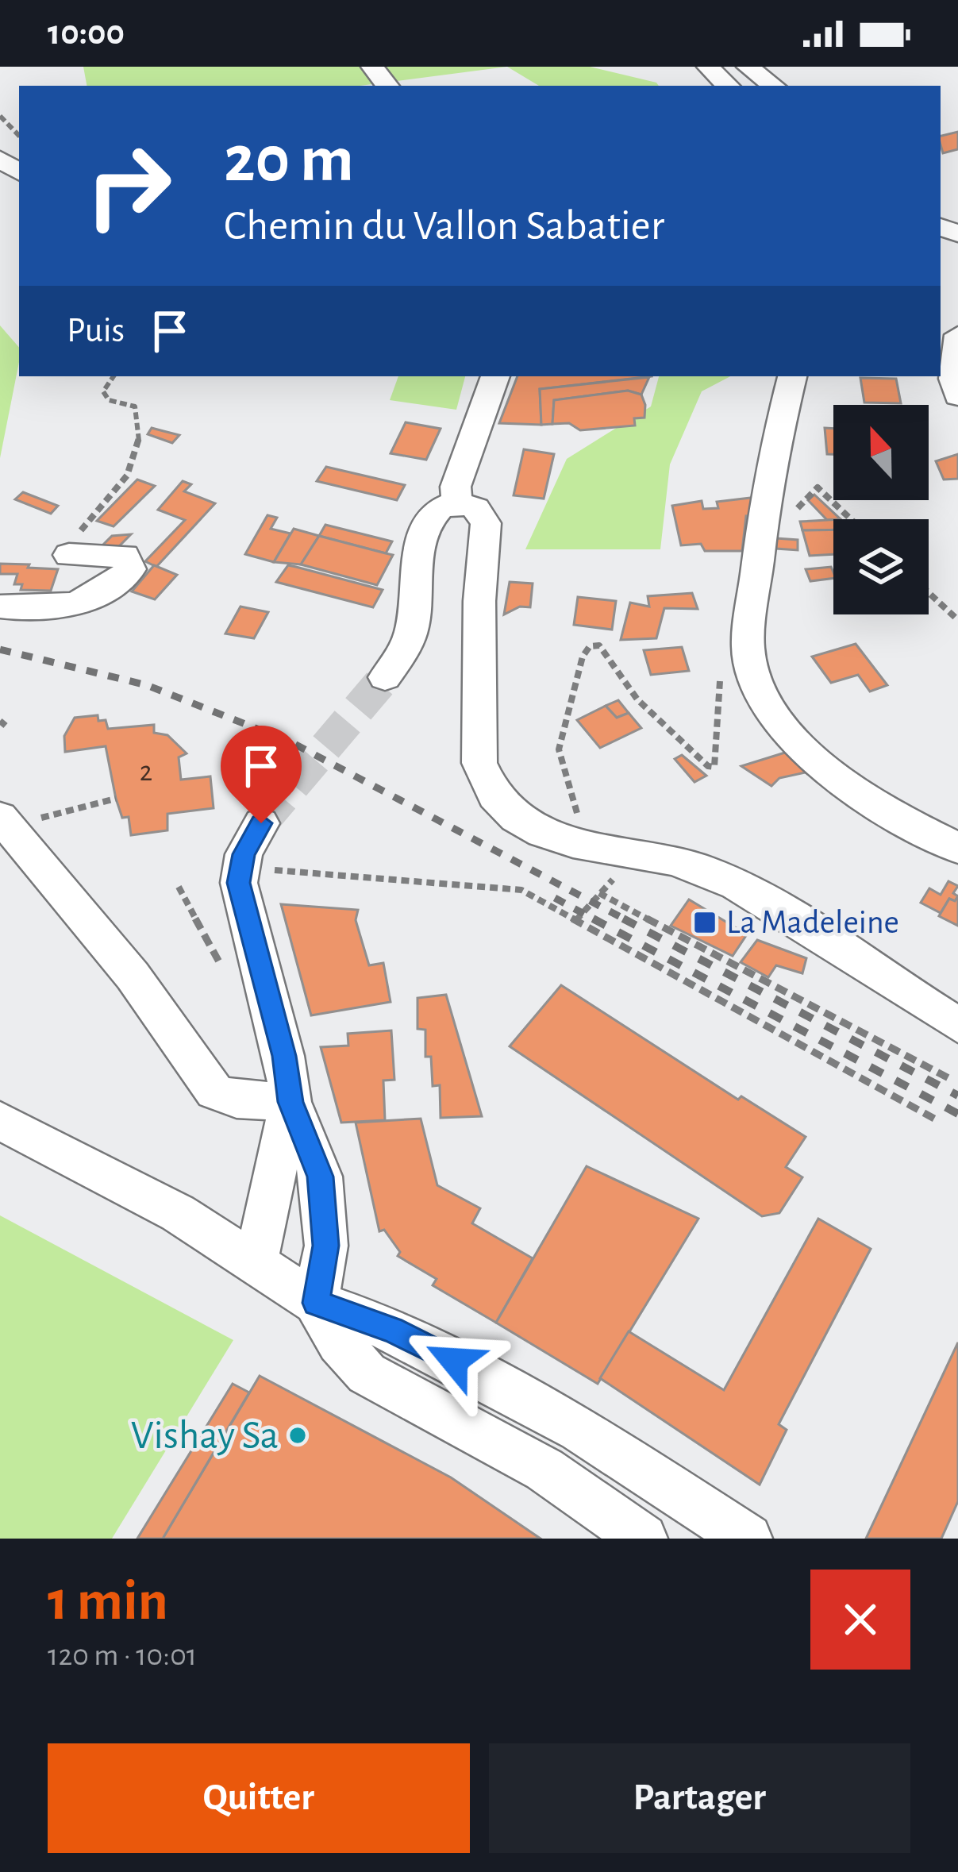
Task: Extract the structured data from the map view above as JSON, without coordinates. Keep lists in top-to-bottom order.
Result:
{
  "places": {
    "transit": ["La Madeleine"],
    "other": ["Vishay Sa"]
  },
  "house_numbers": ["2"],
  "north": "top",
  "page": {
    "status": "10:00",
    "turn": ["20 m", "Chemin du Vallon Sabatier"],
    "then": "Puis",
    "heading": ["1 min", "120 m · 10:01"],
    "buttons": ["Quitter", "Partager"]
  }
}
